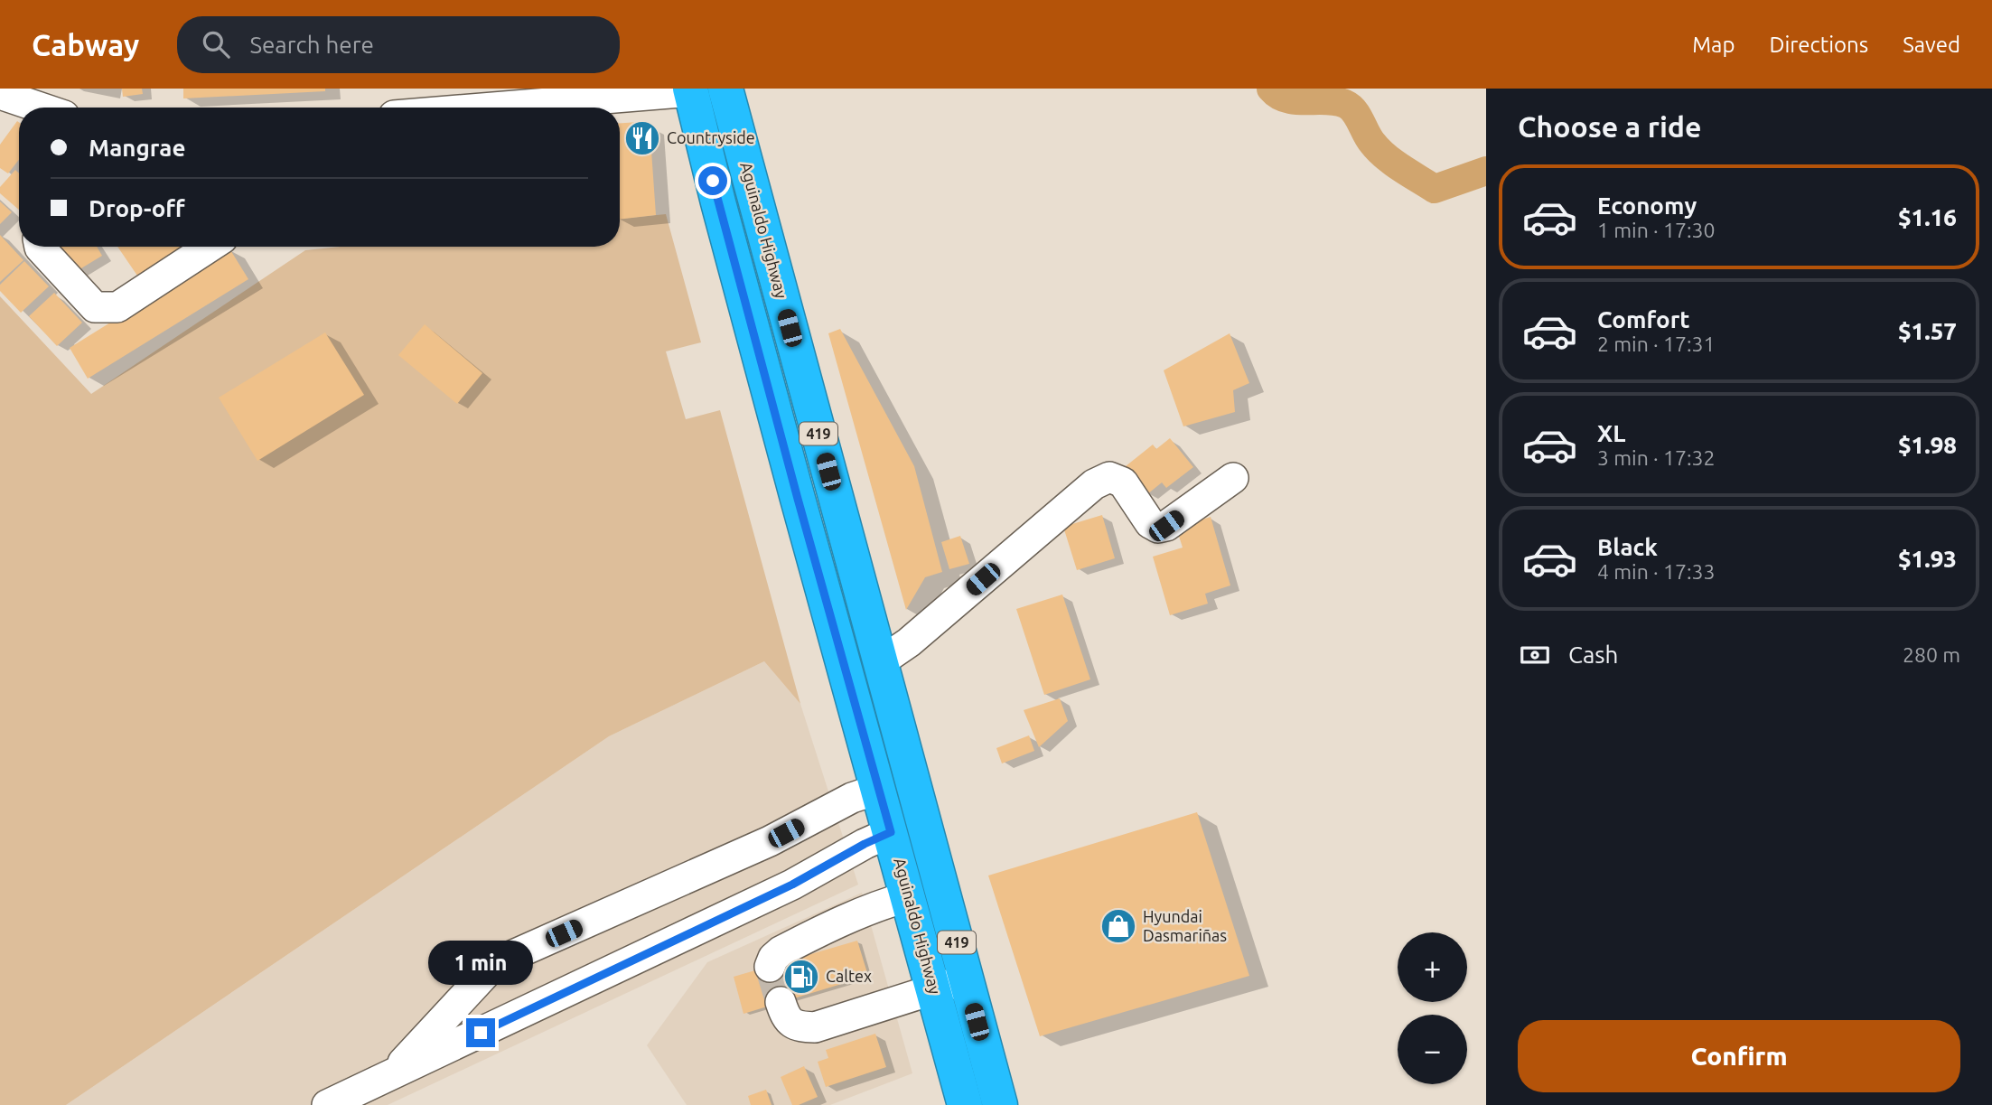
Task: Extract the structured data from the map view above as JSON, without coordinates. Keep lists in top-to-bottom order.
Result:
{
  "streets": {
    "highway": ["Aguinaldo Highway", "419"]
  },
  "places": {
    "restaurant": ["Countryside"],
    "shop": ["Hyundai Dasmariñas"],
    "fuel station": ["Caltex"]
  },
  "page": {
    "header": "Cabway",
    "search": "Search here",
    "nav": ["Map", "Directions", "Saved"],
    "heading": "Choose a ride",
    "banner": ["Mangrae", "Drop-off"],
    "list": [
      {
        "name": "Economy",
        "note": "1 min · 17:30",
        "value": "$1.16"
      },
      {
        "name": "Comfort",
        "note": "2 min · 17:31",
        "value": "$1.57"
      },
      {
        "name": "XL",
        "note": "3 min · 17:32",
        "value": "$1.98"
      },
      {
        "name": "Black",
        "note": "4 min · 17:33",
        "value": "$1.93"
      }
    ],
    "pay": ["Cash", "280 m"],
    "map_buttons": ["+", "−"],
    "bubble": "1 min",
    "buttons": "Confirm"
  }
}
